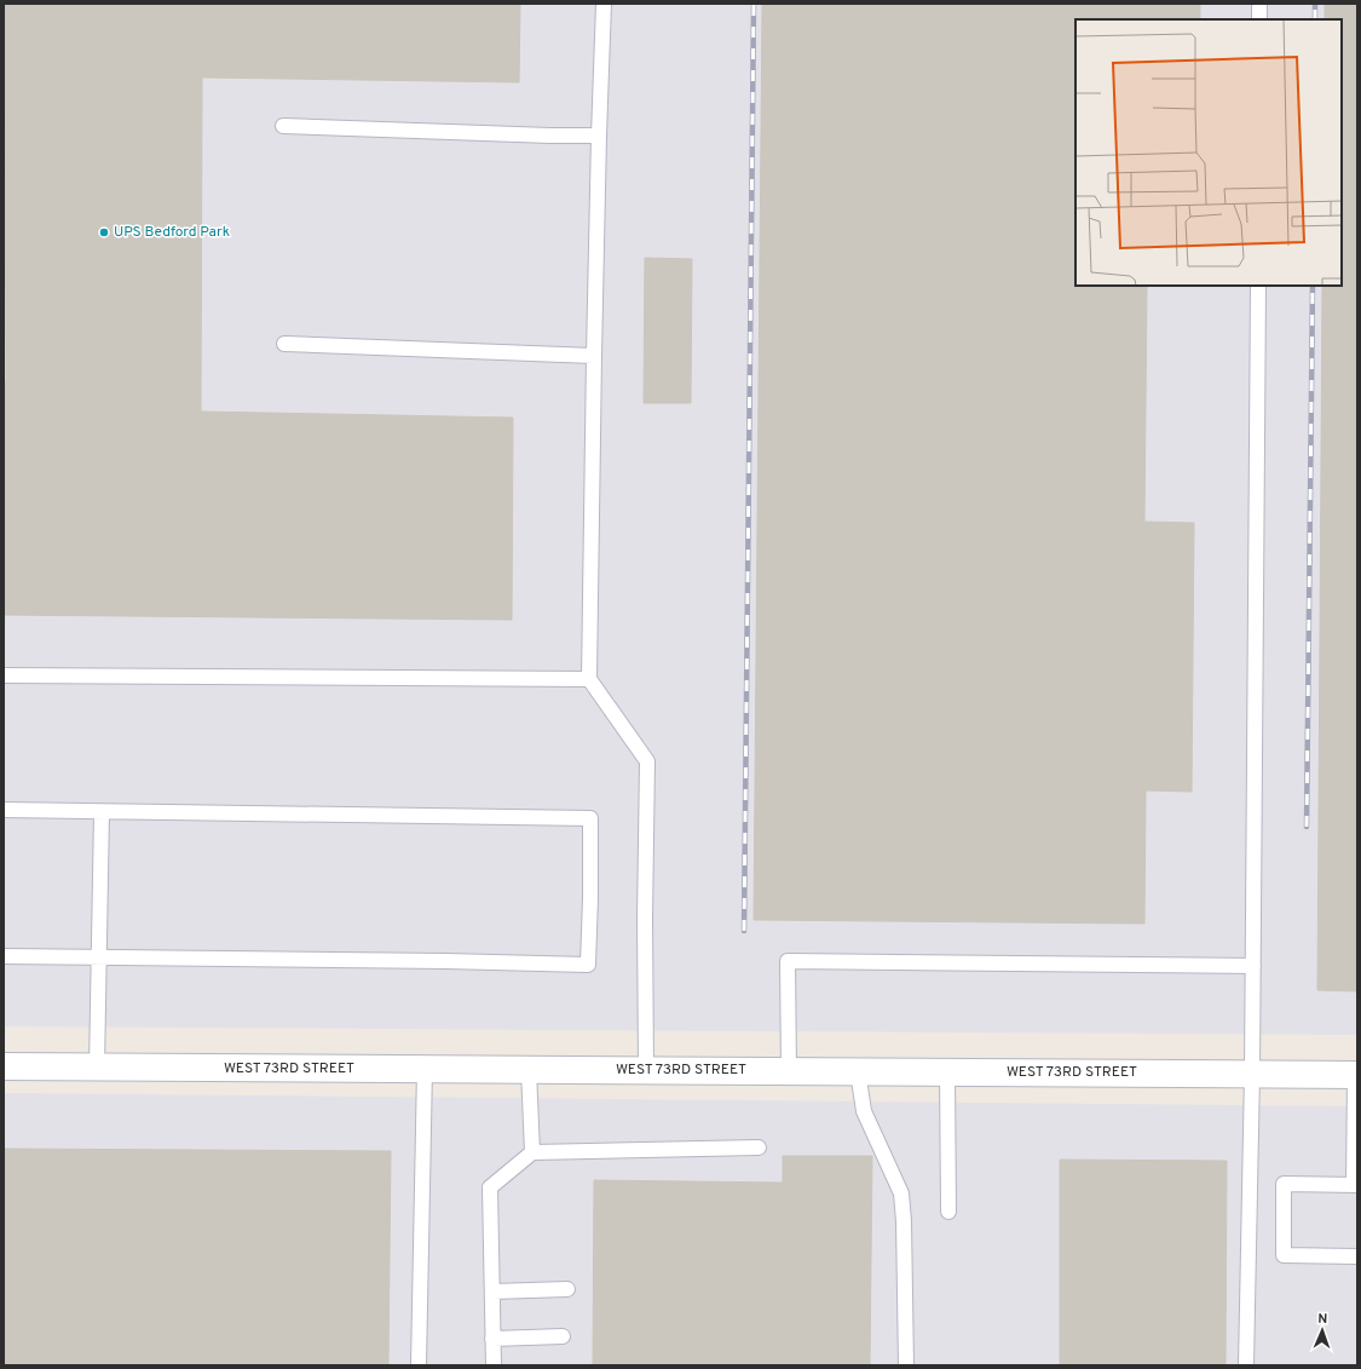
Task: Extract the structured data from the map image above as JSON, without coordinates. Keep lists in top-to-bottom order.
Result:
{
  "streets": {
    "street": ["WEST 73RD STREET"]
  },
  "places": ["UPS Bedford Park"],
  "north": "top"
}
